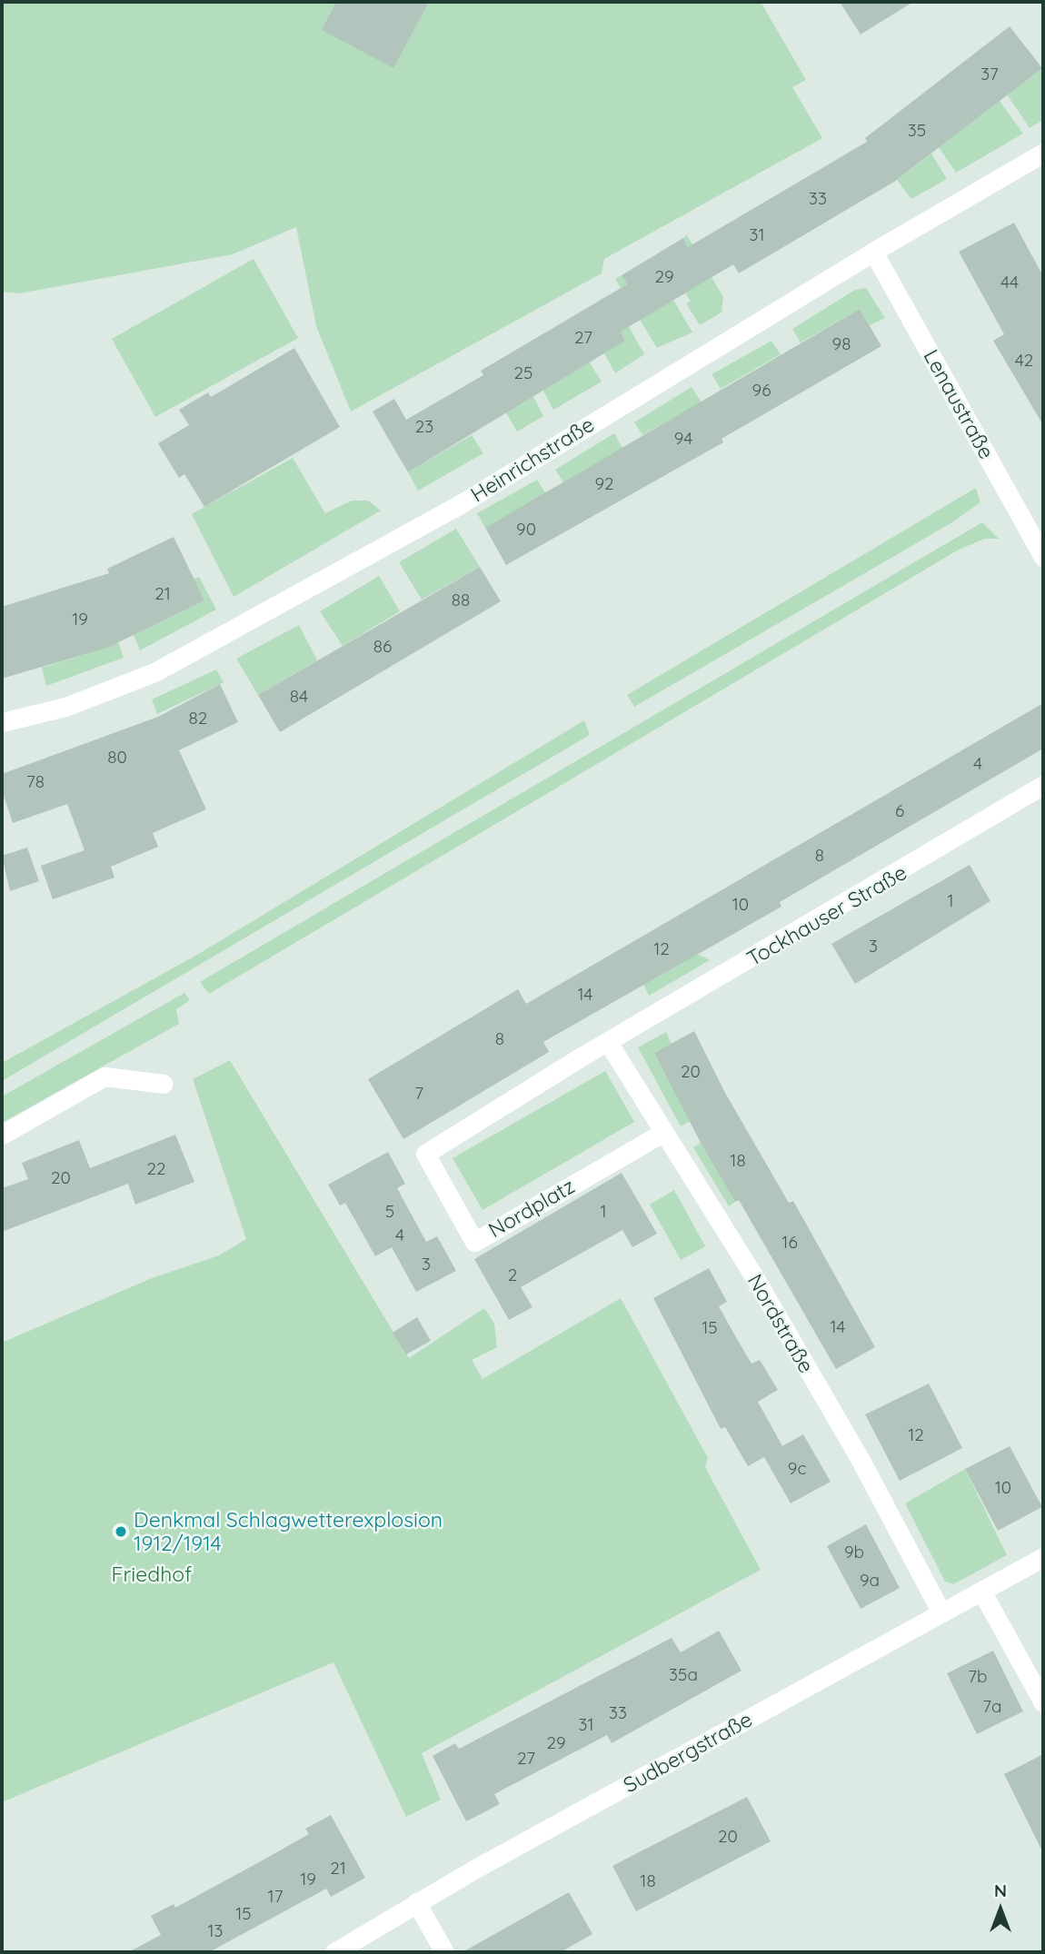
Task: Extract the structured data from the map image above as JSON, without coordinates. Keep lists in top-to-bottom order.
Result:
{
  "streets": {
    "street": [
      "Lenaustraße",
      "Heinrichstraße",
      "Tockhauser Straße",
      "Nordplatz",
      "Nordstraße",
      "Sudbergstraße"
    ]
  },
  "crossings": [
    ["Lenaustraße", "Heinrichstraße"],
    ["Tockhauser Straße", "Nordplatz"],
    ["Tockhauser Straße", "Nordstraße"],
    ["Nordplatz", "Nordstraße"],
    ["Nordstraße", "Sudbergstraße"]
  ],
  "parks": ["Friedhof"],
  "places": ["Denkmal Schlagwetterexplosion 1912/1914"],
  "house_numbers": [
    "37",
    "35",
    "33",
    "31",
    "29",
    "44",
    "27",
    "98",
    "42",
    "25",
    "96",
    "23",
    "94",
    "92",
    "90",
    "21",
    "88",
    "19",
    "86",
    "84",
    "82",
    "80",
    "4",
    "78",
    "6",
    "8",
    "1",
    "10",
    "3",
    "12",
    "14",
    "8",
    "20",
    "7",
    "18",
    "22",
    "20",
    "5",
    "1",
    "4",
    "16",
    "3",
    "2",
    "14",
    "15",
    "12",
    "9c",
    "10",
    "9b",
    "9a",
    "35a",
    "7b",
    "7a",
    "33",
    "31",
    "29",
    "27",
    "20",
    "21",
    "19",
    "18",
    "17",
    "15",
    "13"
  ],
  "north": "top"
}
